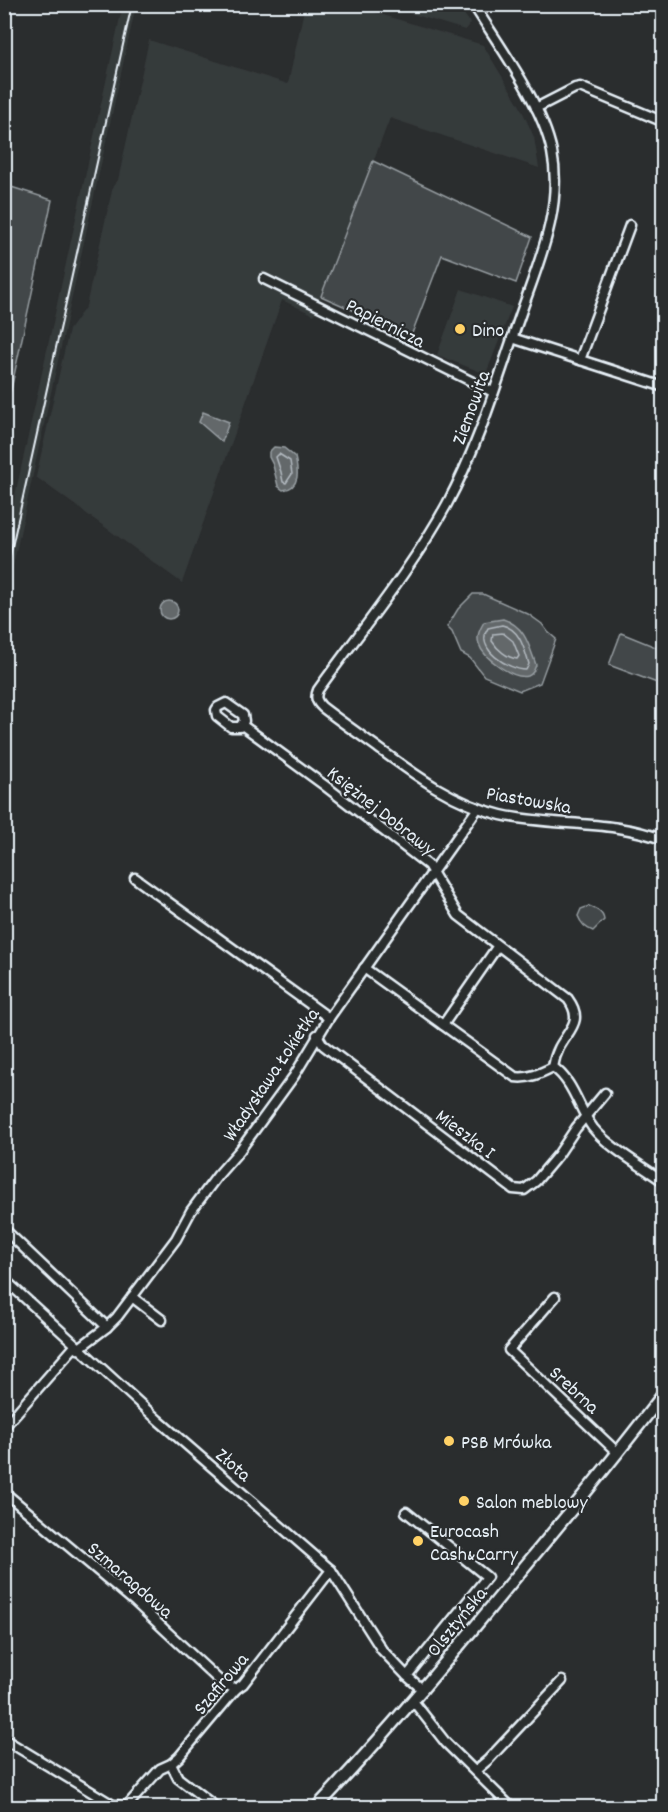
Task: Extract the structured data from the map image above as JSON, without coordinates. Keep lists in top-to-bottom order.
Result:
{
  "streets": {
    "main road": ["Olsztyńska"],
    "street": [
      "Papiernicza",
      "Ziemowita",
      "Piastowska",
      "Księżnej Dobrawy",
      "Władysława Łokietka",
      "Mieszka I",
      "Srebrna",
      "Złota",
      "Szmaragdowa",
      "Szafirowa"
    ]
  },
  "crossings": [
    ["Papiernicza", "Ziemowita"],
    ["Ziemowita", "Piastowska"],
    ["Piastowska", "Władysława Łokietka"],
    ["Księżnej Dobrawy", "Władysława Łokietka"],
    ["Władysława Łokietka", "Mieszka I"],
    ["Władysława Łokietka", "Złota"],
    ["Srebrna", "Olsztyńska"],
    ["Złota", "Olsztyńska"],
    ["Złota", "Szafirowa"],
    ["Szmaragdowa", "Szafirowa"]
  ],
  "places": [
    "Dino",
    "PSB Mrówka",
    "Salon meblowy",
    "Eurocash Cash&Carry"
  ]
}
